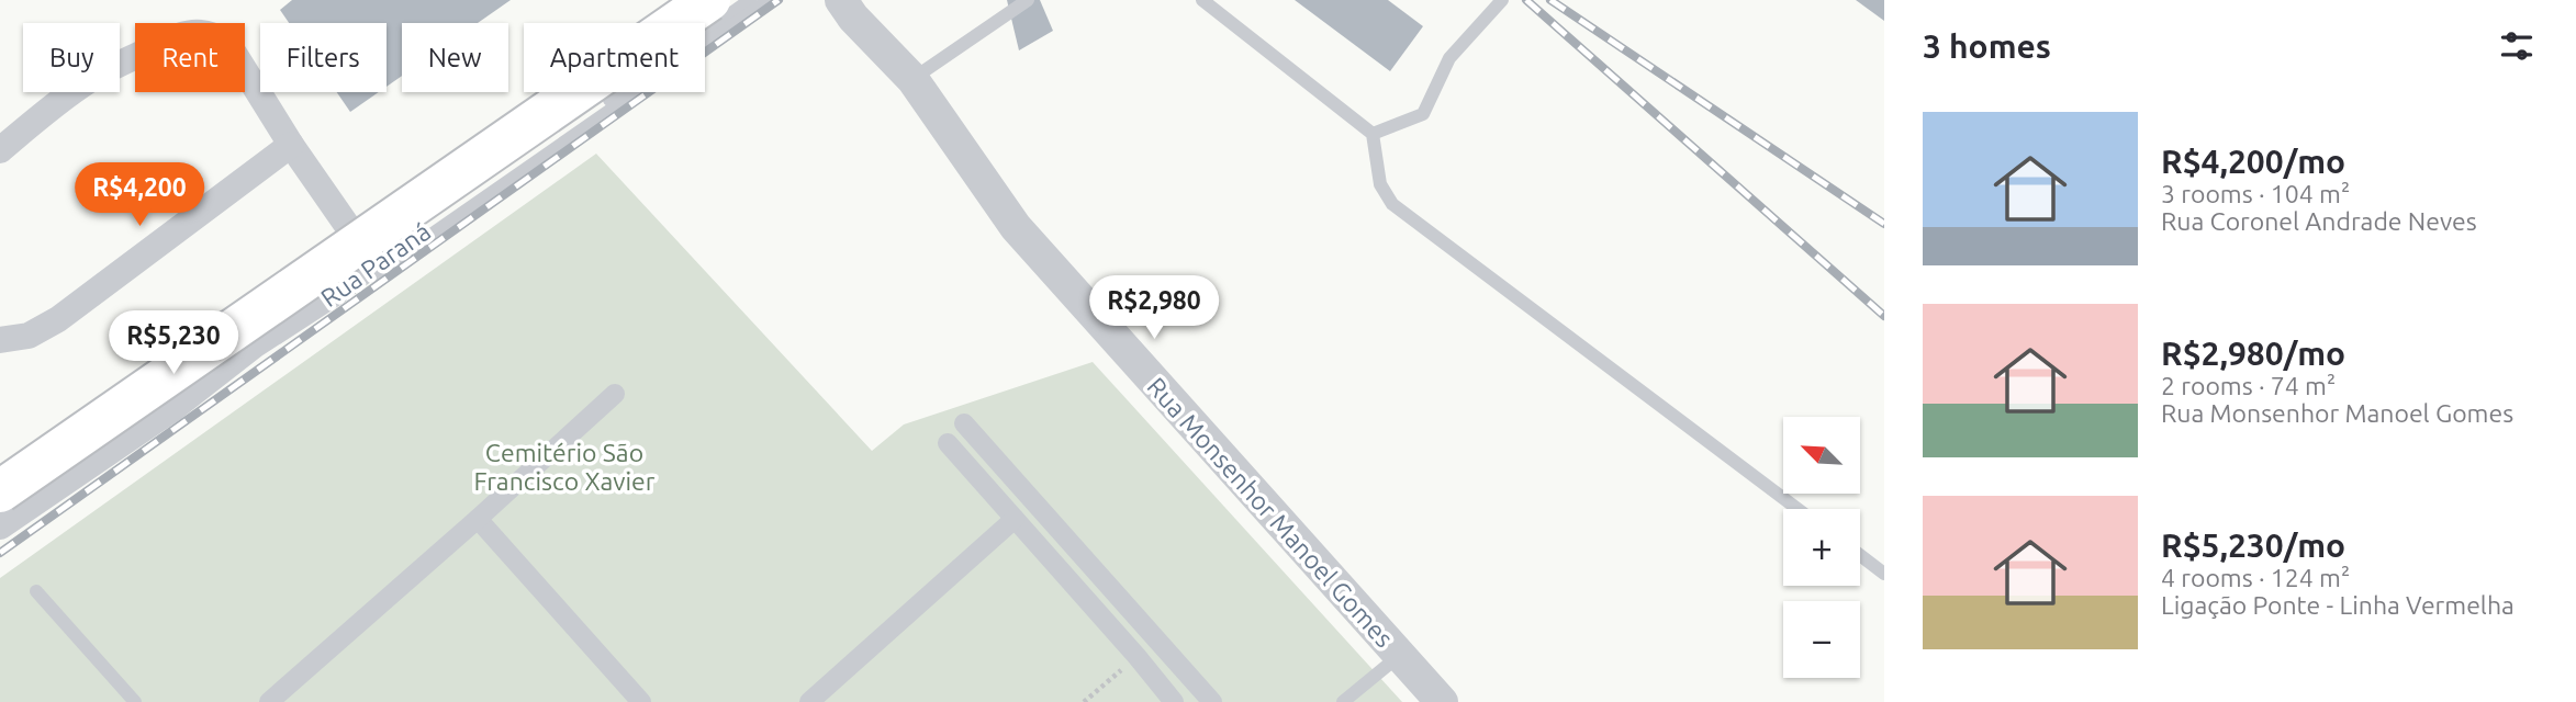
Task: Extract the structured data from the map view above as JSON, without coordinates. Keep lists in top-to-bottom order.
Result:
{
  "streets": {
    "street": ["Rua Paraná", "Rua Monsenhor Manoel Gomes"]
  },
  "parks": ["Cemitério São Francisco Xavier"],
  "north": "top left",
  "page": {
    "heading": "3 homes",
    "chip": [
      "Buy",
      "Rent",
      "Filters",
      "New",
      "Apartment"
    ],
    "list": [
      {
        "name": "R$4,200/mo",
        "note": "3 rooms · 104 m² · Rua Coronel Andrade Neves"
      },
      {
        "name": "R$2,980/mo",
        "note": "2 rooms · 74 m² · Rua Monsenhor Manoel Gomes"
      },
      {
        "name": "R$5,230/mo",
        "note": "4 rooms · 124 m² · Ligação Ponte - Linha Vermelha"
      }
    ],
    "price": ["R$4,200", "R$2,980", "R$5,230"],
    "map_buttons": ["+", "−"]
  }
}
